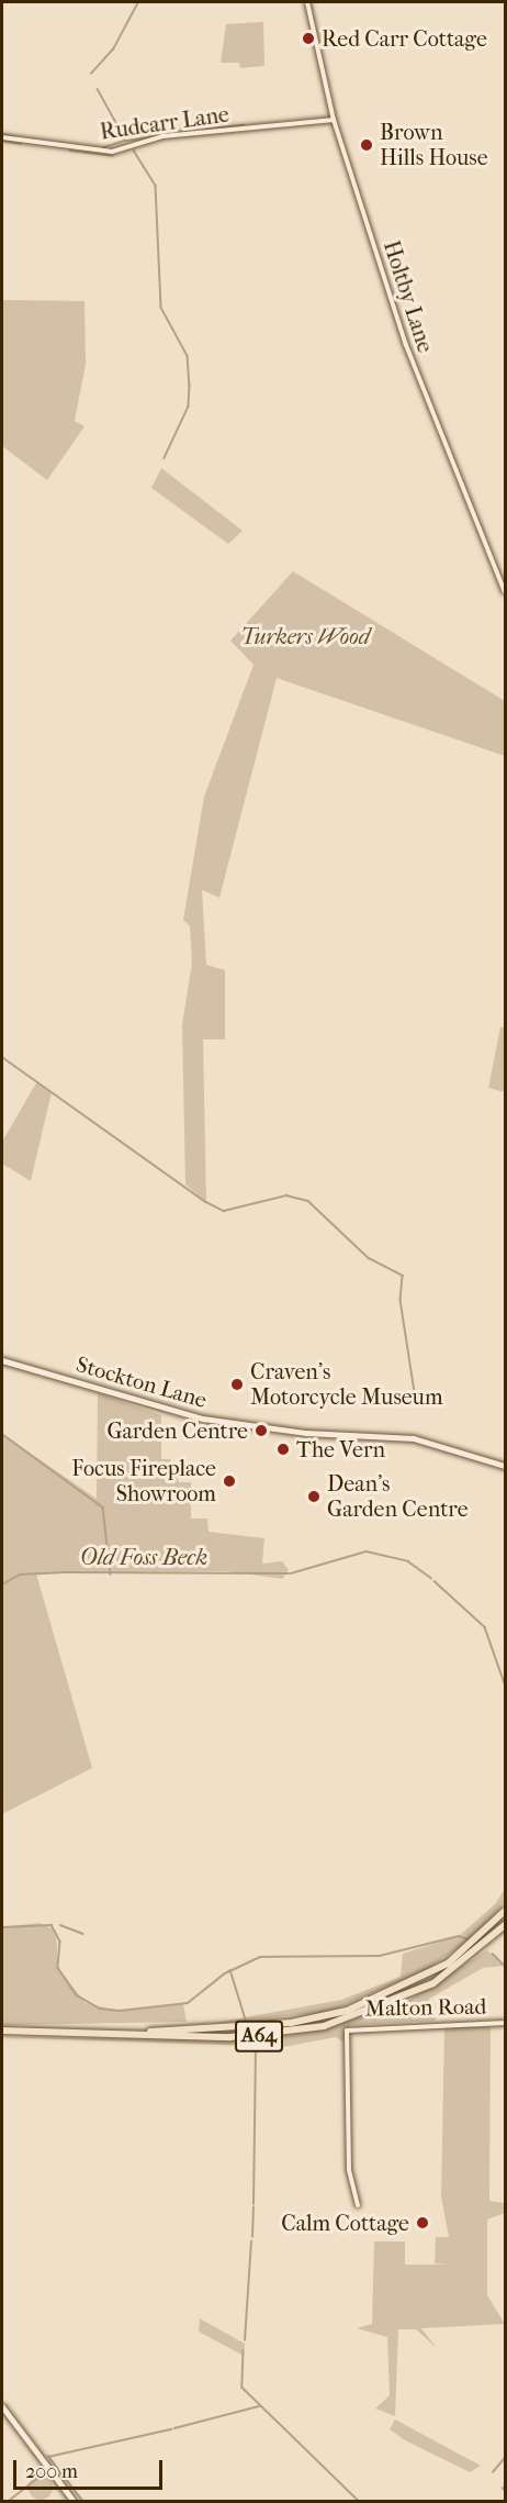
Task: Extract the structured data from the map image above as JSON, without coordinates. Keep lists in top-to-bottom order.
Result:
{
  "streets": {
    "highway": ["Malton Road", "A64"],
    "street": ["Rudcarr Lane", "Holtby Lane", "Stockton Lane"]
  },
  "crossings": [
    ["Rudcarr Lane", "Holtby Lane"]
  ],
  "water": ["Old Foss Beck"],
  "parks": ["Turkers Wood"],
  "places": [
    "Red Carr Cottage",
    "Brown Hills House",
    "Craven's Motorcycle Museum",
    "Garden Centre",
    "The Vern",
    "Focus Fireplace Showroom",
    "Dean's Garden Centre",
    "Calm Cottage"
  ],
  "scale_bar": "200 m"
}
